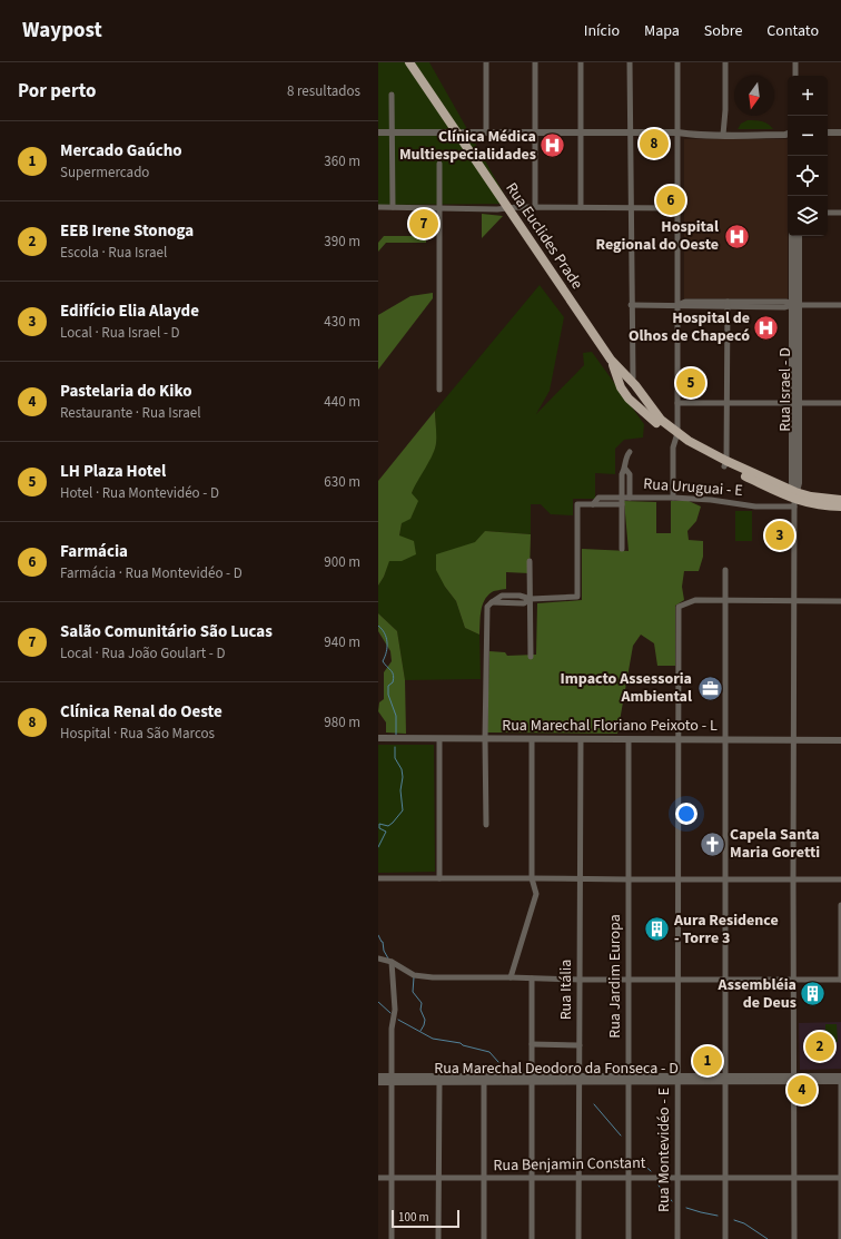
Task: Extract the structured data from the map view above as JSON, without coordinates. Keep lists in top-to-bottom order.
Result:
{
  "streets": {
    "main road": ["Rua Euclides Prade", "Rua Uruguai - E"],
    "street": [
      "Rua Israel - D",
      "Rua Marechal Floriano Peixoto - L",
      "Rua Jardim Europa",
      "Rua Itália",
      "Rua Marechal Deodoro da Fonseca - D",
      "Rua Montevidéo - E",
      "Rua Benjamin Constant"
    ]
  },
  "crossings": [
    ["Rua Euclides Prade", "Rua Israel - D"],
    ["Rua Euclides Prade", "Rua Uruguai - E"],
    ["Rua Israel - D", "Rua Uruguai - E"],
    ["Rua Israel - D", "Rua Marechal Floriano Peixoto - L"],
    ["Rua Israel - D", "Rua Marechal Deodoro da Fonseca - D"],
    ["Rua Israel - D", "Rua Benjamin Constant"],
    ["Rua Marechal Floriano Peixoto - L", "Rua Jardim Europa"],
    ["Rua Marechal Floriano Peixoto - L", "Rua Itália"],
    ["Rua Marechal Floriano Peixoto - L", "Rua Montevidéo - E"],
    ["Rua Jardim Europa", "Rua Marechal Deodoro da Fonseca - D"],
    ["Rua Jardim Europa", "Rua Benjamin Constant"],
    ["Rua Itália", "Rua Marechal Deodoro da Fonseca - D"],
    ["Rua Itália", "Rua Benjamin Constant"],
    ["Rua Marechal Deodoro da Fonseca - D", "Rua Montevidéo - E"],
    ["Rua Montevidéo - E", "Rua Benjamin Constant"]
  ],
  "places": {
    "hospital": ["Clínica Médica Multiespecialidades", "Hospital Regional do Oeste", "Hospital de Olhos de Chapecó"],
    "office": ["Impacto Assessoria Ambiental"],
    "church": ["Capela Santa Maria Goretti"],
    "building": ["Aura Residence - Torre 3", "Assembléia de Deus"]
  },
  "scale_bar": "100 m",
  "north": "bottom",
  "page": {
    "header": "Waypost",
    "nav": [
      "Início",
      "Mapa",
      "Sobre",
      "Contato"
    ],
    "heading": ["Por perto", "8 resultados"],
    "map_buttons": ["+", "−"],
    "list": [
      {
        "mark": "1",
        "name": "Mercado Gaúcho",
        "note": "Supermercado",
        "value": "360 m"
      },
      {
        "mark": "2",
        "name": "EEB Irene Stonoga",
        "note": "Escola · Rua Israel",
        "value": "390 m"
      },
      {
        "mark": "3",
        "name": "Edifício Elia Alayde",
        "note": "Local · Rua Israel - D",
        "value": "430 m"
      },
      {
        "mark": "4",
        "name": "Pastelaria do Kiko",
        "note": "Restaurante · Rua Israel",
        "value": "440 m"
      },
      {
        "mark": "5",
        "name": "LH Plaza Hotel",
        "note": "Hotel · Rua Montevidéo - D",
        "value": "630 m"
      },
      {
        "mark": "6",
        "name": "Farmácia",
        "note": "Farmácia · Rua Montevidéo - D",
        "value": "900 m"
      },
      {
        "mark": "7",
        "name": "Salão Comunitário São Lucas",
        "note": "Local · Rua João Goulart - D",
        "value": "940 m"
      },
      {
        "mark": "8",
        "name": "Clínica Renal do Oeste",
        "note": "Hospital · Rua São Marcos",
        "value": "980 m"
      }
    ],
    "pins": [
      "8",
      "6",
      "7",
      "5",
      "3",
      "2",
      "1",
      "4"
    ],
    "scale": "100 m"
  }
}
